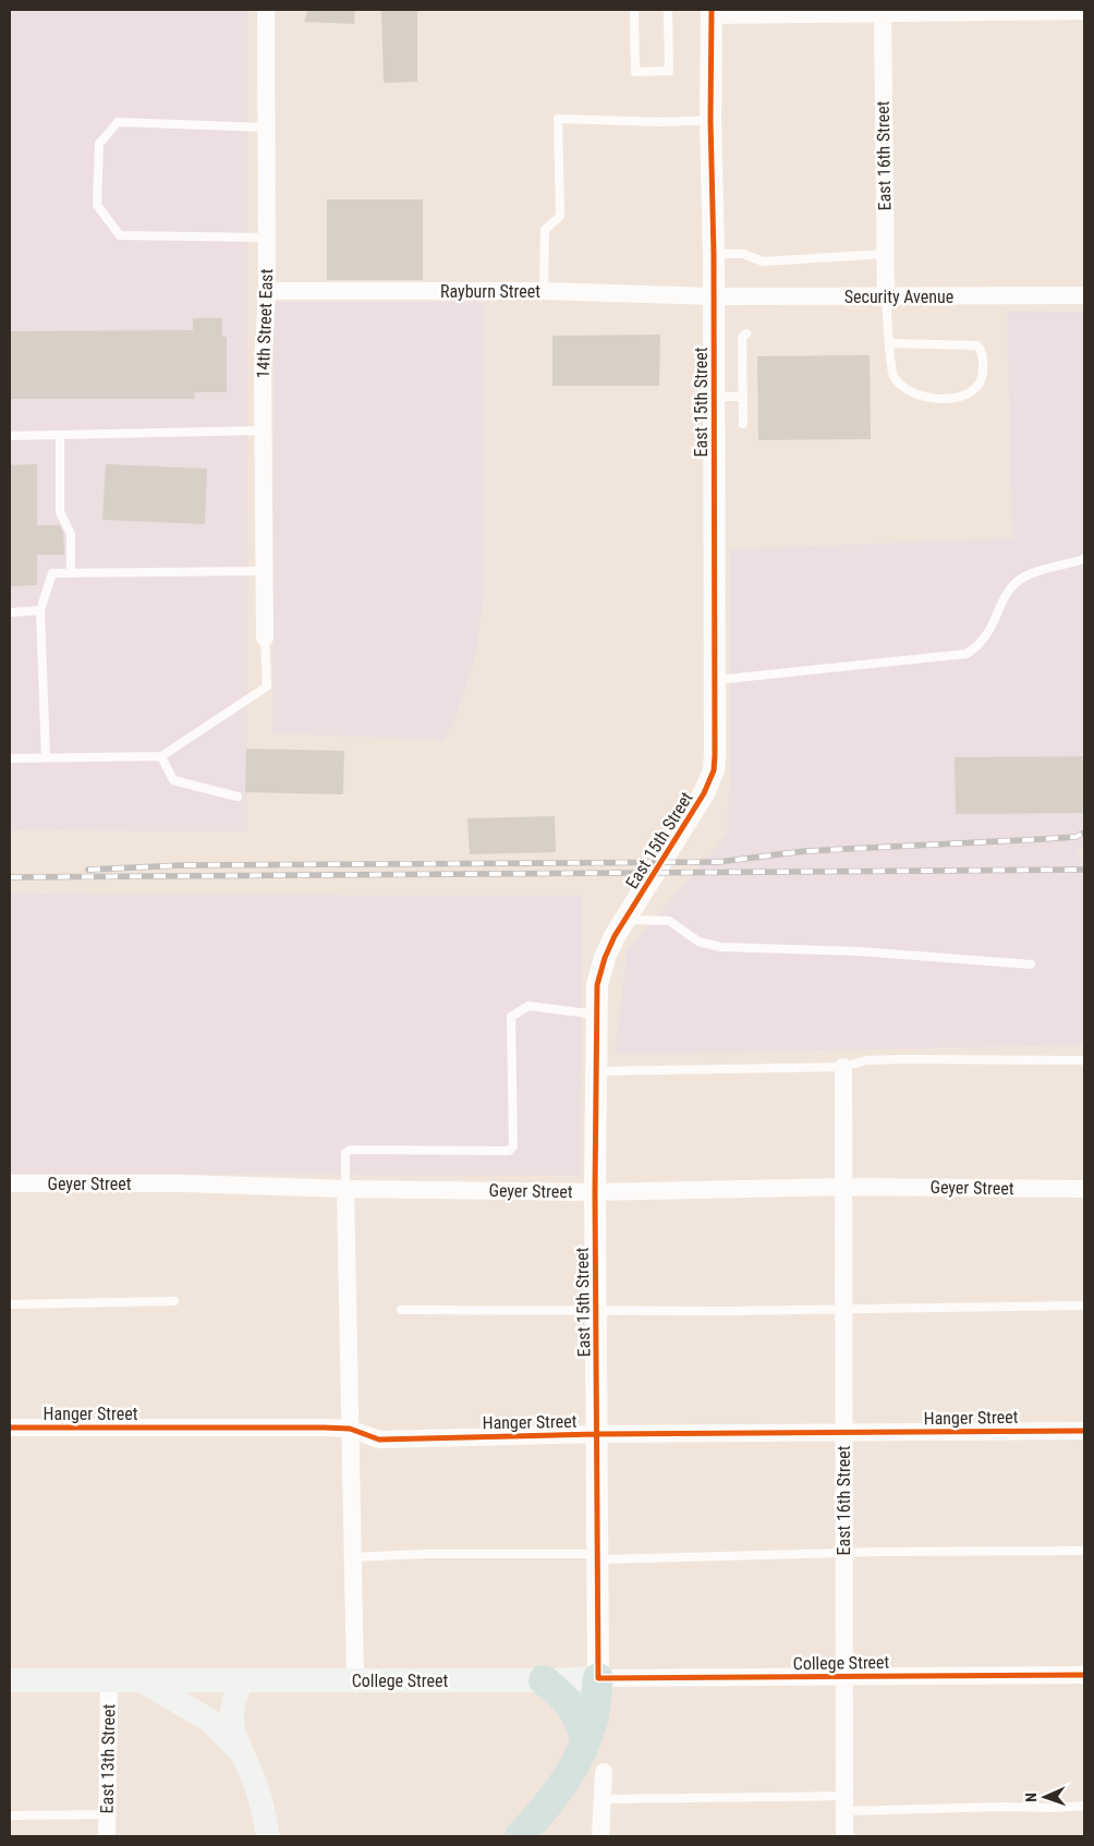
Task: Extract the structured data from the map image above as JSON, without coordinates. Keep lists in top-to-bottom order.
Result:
{
  "streets": {
    "main road": ["College Street"],
    "street": [
      "East 16th Street",
      "Rayburn Street",
      "Security Avenue",
      "14th Street East",
      "East 15th Street",
      "Geyer Street",
      "Hanger Street",
      "East 13th Street"
    ]
  },
  "crossings": [
    ["East 16th Street", "Security Avenue"],
    ["East 16th Street", "Geyer Street"],
    ["East 16th Street", "Hanger Street"],
    ["East 16th Street", "College Street"],
    ["Rayburn Street", "Security Avenue"],
    ["Rayburn Street", "14th Street East"],
    ["Rayburn Street", "East 15th Street"],
    ["Security Avenue", "East 15th Street"],
    ["East 15th Street", "Geyer Street"],
    ["East 15th Street", "Hanger Street"],
    ["East 15th Street", "College Street"],
    ["College Street", "East 13th Street"]
  ],
  "north": "left"
}
